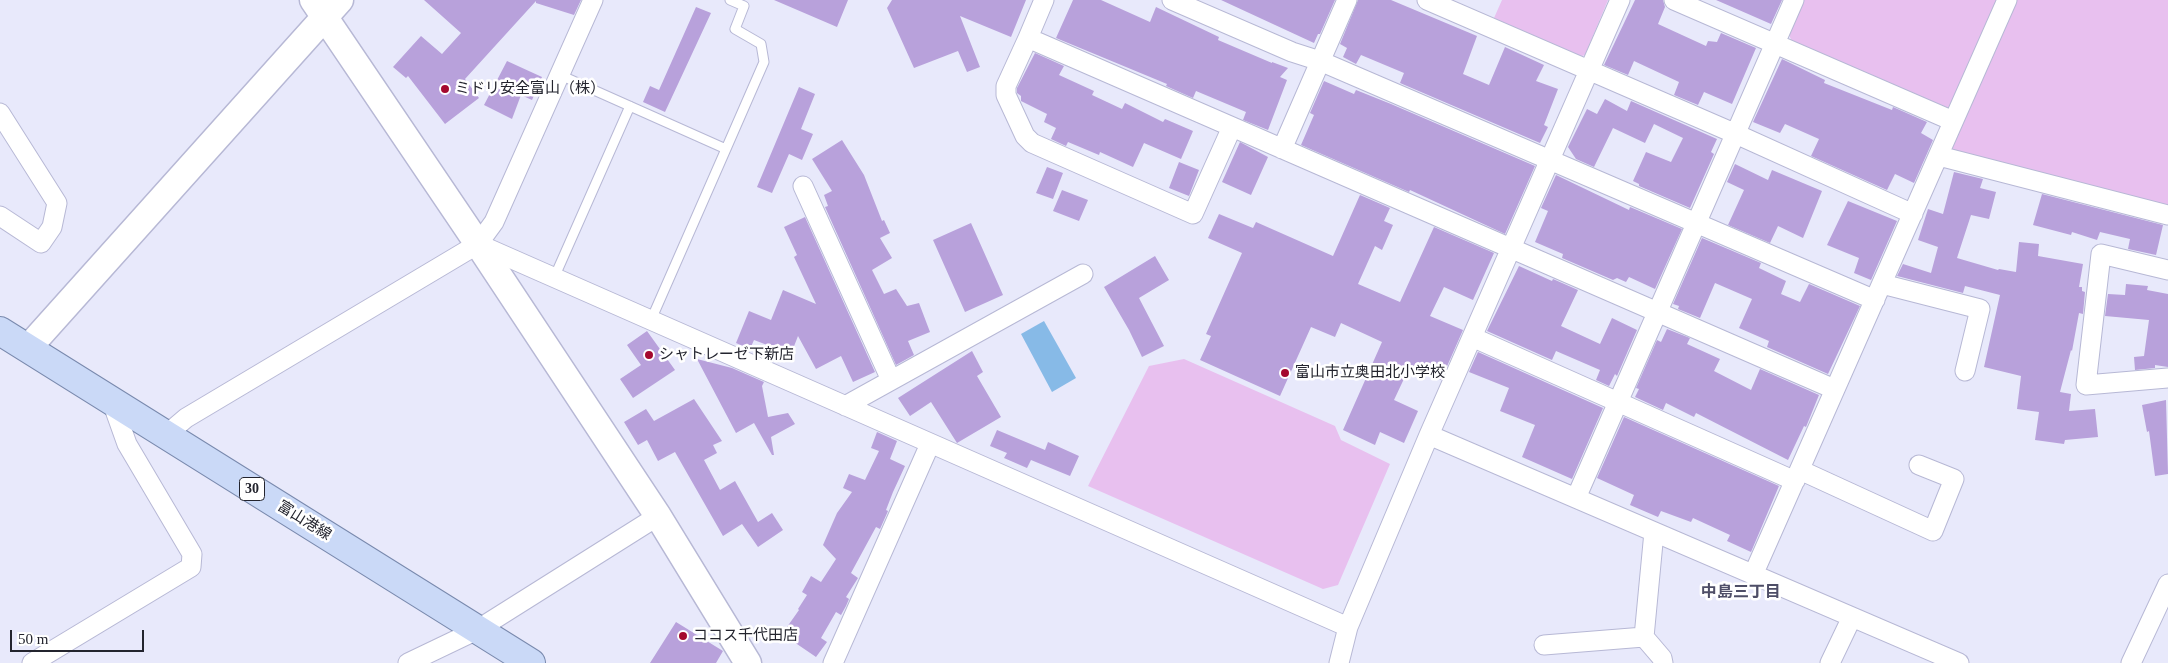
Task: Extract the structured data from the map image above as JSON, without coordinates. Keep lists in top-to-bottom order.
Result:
{
  "streets": {
    "main road": ["30", "富山港線"]
  },
  "districts": ["中島三丁目"],
  "places": [
    "ミドリ安全富山（株）",
    "シャトレーゼ下新店",
    "富山市立奥田北小学校",
    "ココス千代田店"
  ],
  "scale_bar": "50 m"
}
